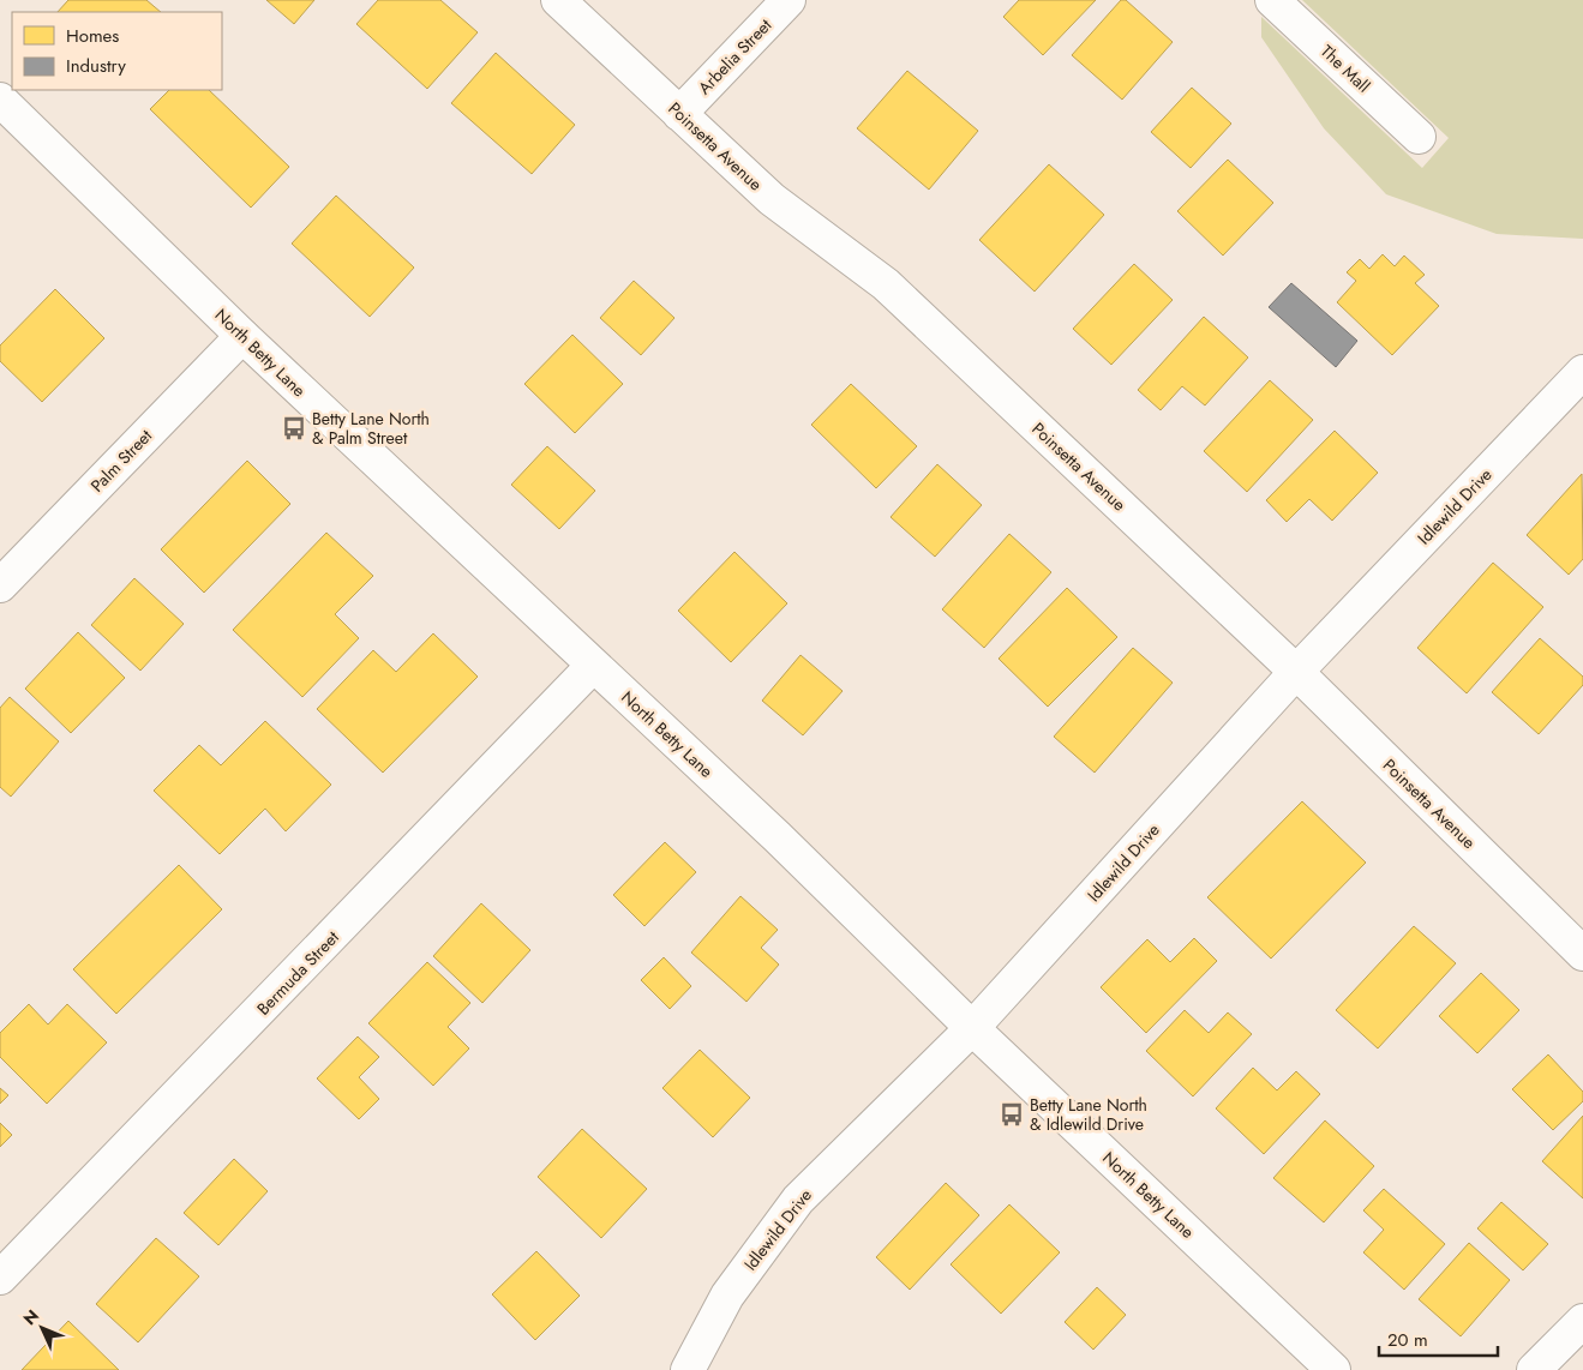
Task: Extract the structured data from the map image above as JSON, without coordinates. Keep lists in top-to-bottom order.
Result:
{
  "streets": {
    "street": [
      "Arbelia Street",
      "The Mall",
      "Poinsetta Avenue",
      "North Betty Lane",
      "Palm Street",
      "Idlewild Drive",
      "Bermuda Street"
    ]
  },
  "crossings": [
    ["Arbelia Street", "Poinsetta Avenue"],
    ["Poinsetta Avenue", "Idlewild Drive"],
    ["North Betty Lane", "Palm Street"],
    ["North Betty Lane", "Idlewild Drive"],
    ["North Betty Lane", "Bermuda Street"]
  ],
  "places": {
    "bus stop": ["Betty Lane North & Palm Street", "Betty Lane North & Idlewild Drive"]
  },
  "legend": ["Homes", "Industry"],
  "scale_bar": "20 m",
  "north": "top left"
}
